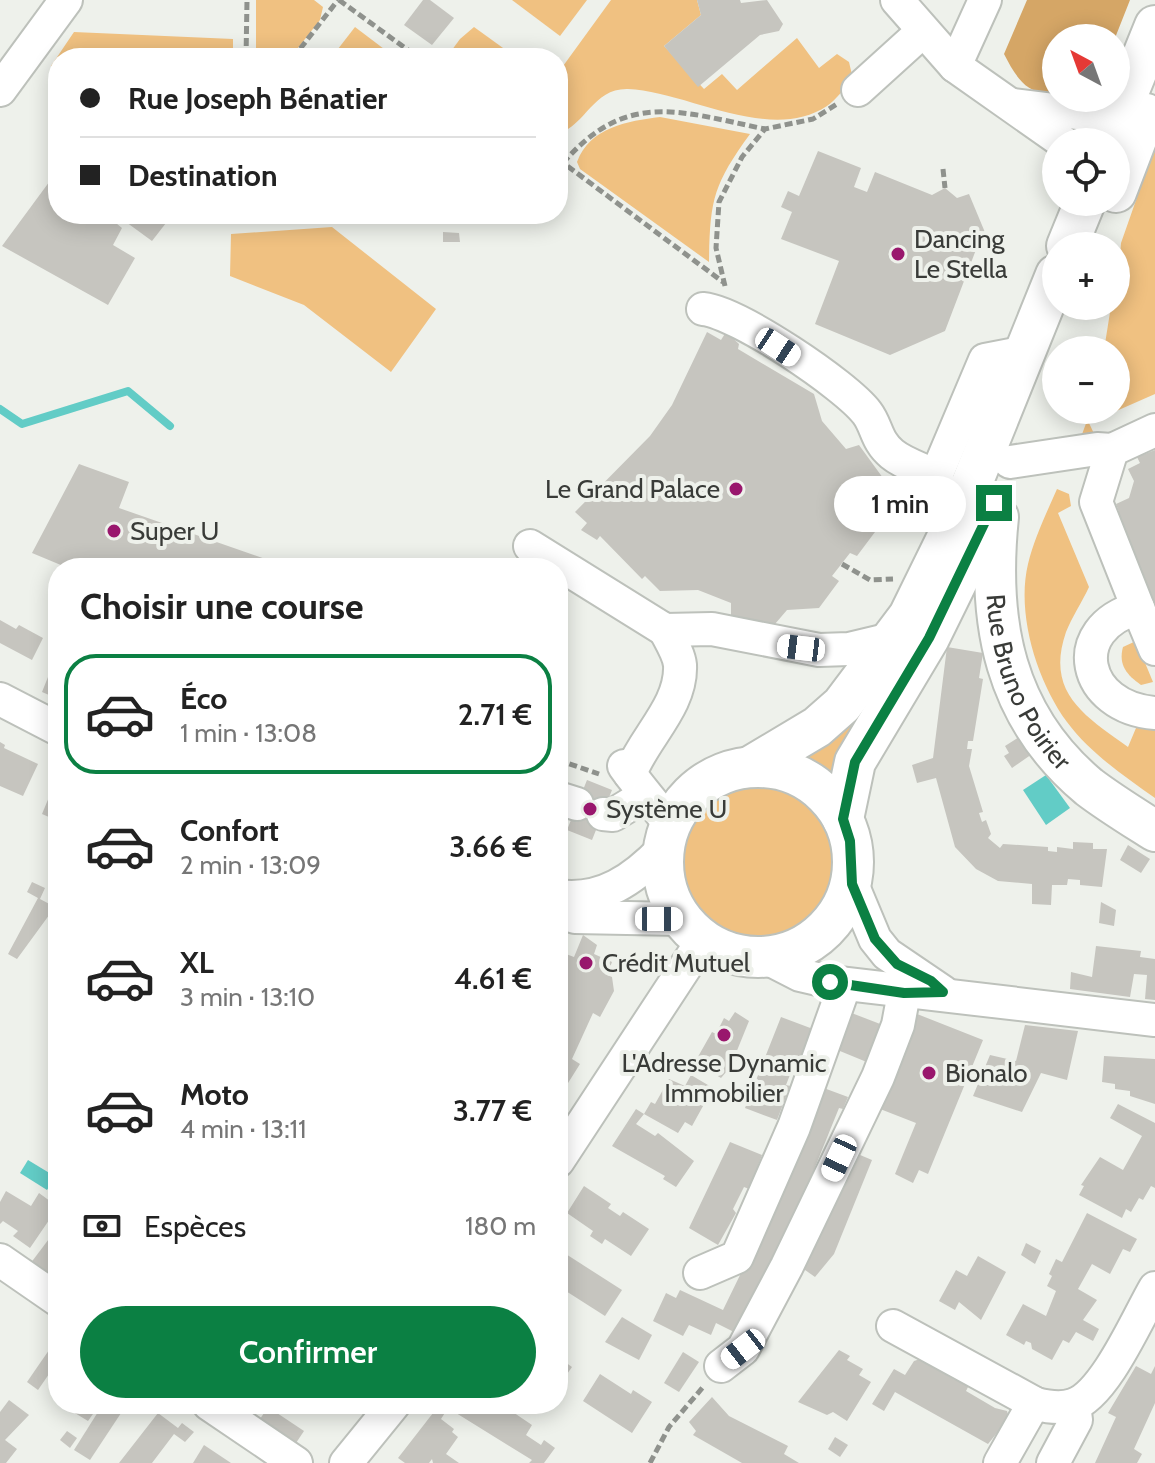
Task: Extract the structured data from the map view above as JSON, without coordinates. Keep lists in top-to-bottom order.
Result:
{
  "streets": {
    "main road": ["Rue Bruno Poirier"]
  },
  "places": [
    "Dancing Le Stella",
    "Le Grand Palace",
    "Super U",
    "Système U",
    "Crédit Mutuel",
    "L'Adresse Dynamic Immobilier",
    "Bionalo"
  ],
  "north": "top left",
  "page": {
    "map_buttons": ["+", "−"],
    "banner": ["Rue Joseph Bénatier", "Destination"],
    "bubble": "1 min",
    "heading": "Choisir une course",
    "list": [
      {
        "name": "Éco",
        "note": "1 min · 13:08",
        "value": "2.71 €"
      },
      {
        "name": "Confort",
        "note": "2 min · 13:09",
        "value": "3.66 €"
      },
      {
        "name": "XL",
        "note": "3 min · 13:10",
        "value": "4.61 €"
      },
      {
        "name": "Moto",
        "note": "4 min · 13:11",
        "value": "3.77 €"
      }
    ],
    "pay": ["Espèces", "180 m"],
    "buttons": "Confirmer"
  }
}
